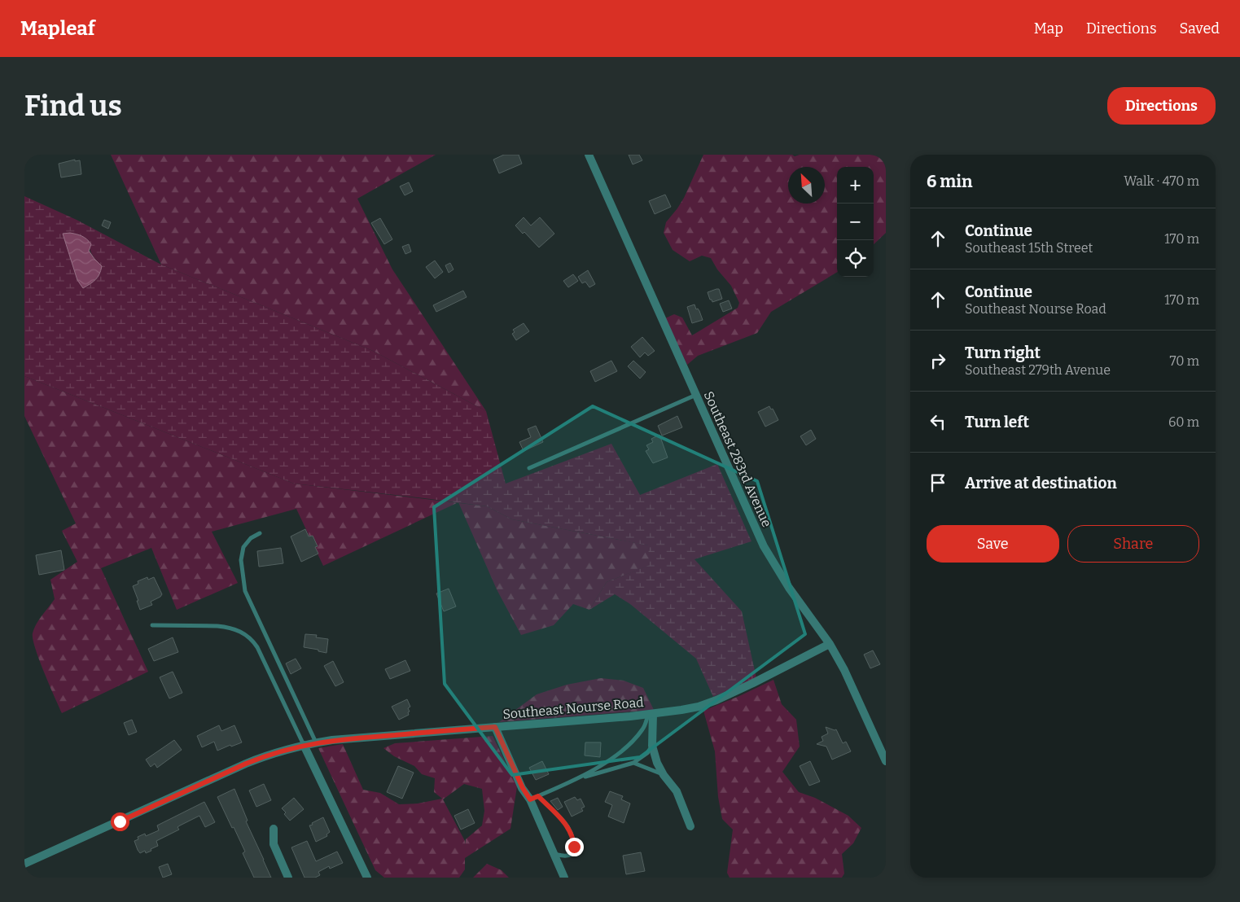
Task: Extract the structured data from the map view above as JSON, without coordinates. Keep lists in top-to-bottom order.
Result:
{
  "streets": {
    "street": ["Southeast 283rd Avenue", "Southeast Nourse Road"]
  },
  "crossings": [
    ["Southeast 283rd Avenue", "Southeast Nourse Road"]
  ],
  "north": "top left",
  "page": {
    "header": "Mapleaf",
    "nav": ["Map", "Directions", "Saved"],
    "buttons": [
      "Directions",
      ["Save", "Share"]
    ],
    "title": "Find us",
    "heading": ["6 min", "Walk · 470 m"],
    "map_buttons": ["+", "−"],
    "list": [
      ["Continue", "Southeast 15th Street", "170 m"],
      ["Continue", "Southeast Nourse Road", "170 m"],
      ["Turn right", "Southeast 279th Avenue", "70 m"],
      ["Turn left", "60 m"],
      "Arrive at destination"
    ]
  }
}
